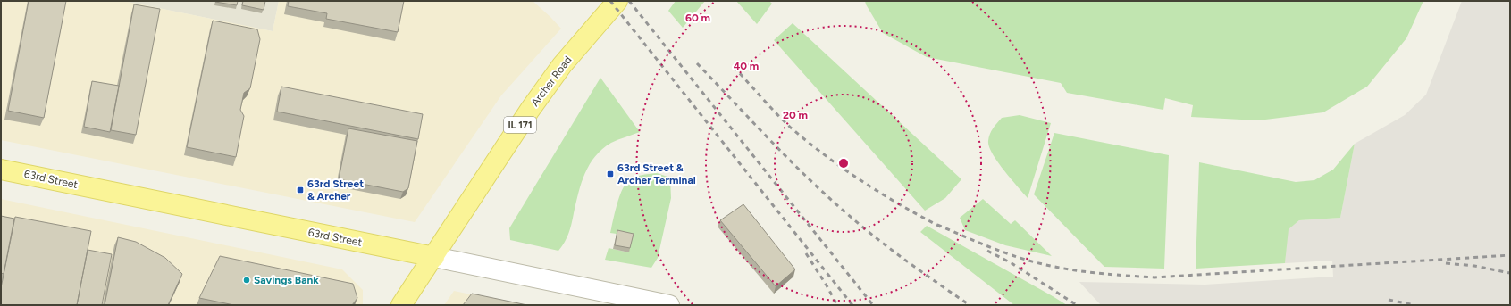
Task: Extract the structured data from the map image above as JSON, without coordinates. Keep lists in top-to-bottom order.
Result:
{
  "streets": {
    "main road": ["Archer Road", "IL 171", "63rd Street"]
  },
  "crossings": [
    ["Archer Road", "IL 171"],
    ["Archer Road", "63rd Street"],
    ["IL 171", "63rd Street"]
  ],
  "places": {
    "transit": ["63rd Street & Archer Terminal", "63rd Street & Archer"],
    "other": ["Savings Bank"]
  },
  "rings": ["60 m", "40 m", "20 m"]
}
